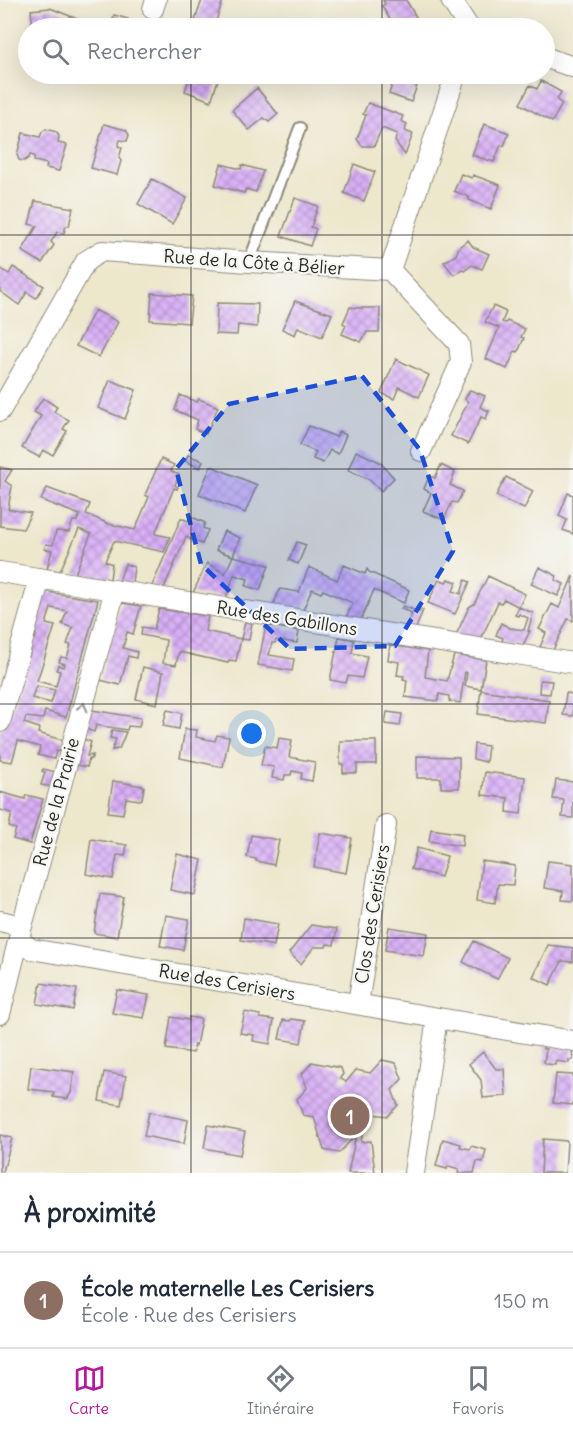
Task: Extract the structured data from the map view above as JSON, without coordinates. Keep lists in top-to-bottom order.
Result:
{
  "streets": {
    "street": [
      "Rue de la Côte à Bélier",
      "Rue des Gabillons",
      "Rue de la Prairie",
      "Clos des Cerisiers",
      "Rue des Cerisiers"
    ]
  },
  "crossings": [
    ["Rue des Gabillons", "Rue de la Prairie"],
    ["Rue de la Prairie", "Rue des Cerisiers"],
    ["Clos des Cerisiers", "Rue des Cerisiers"]
  ],
  "page": {
    "search": "Rechercher",
    "pins": "1",
    "heading": "À proximité",
    "list": [
      {
        "mark": "1",
        "name": "École maternelle Les Cerisiers",
        "note": "École · Rue des Cerisiers",
        "value": "150 m"
      }
    ],
    "nav": ["Carte", "Itinéraire", "Favoris"]
  }
}
